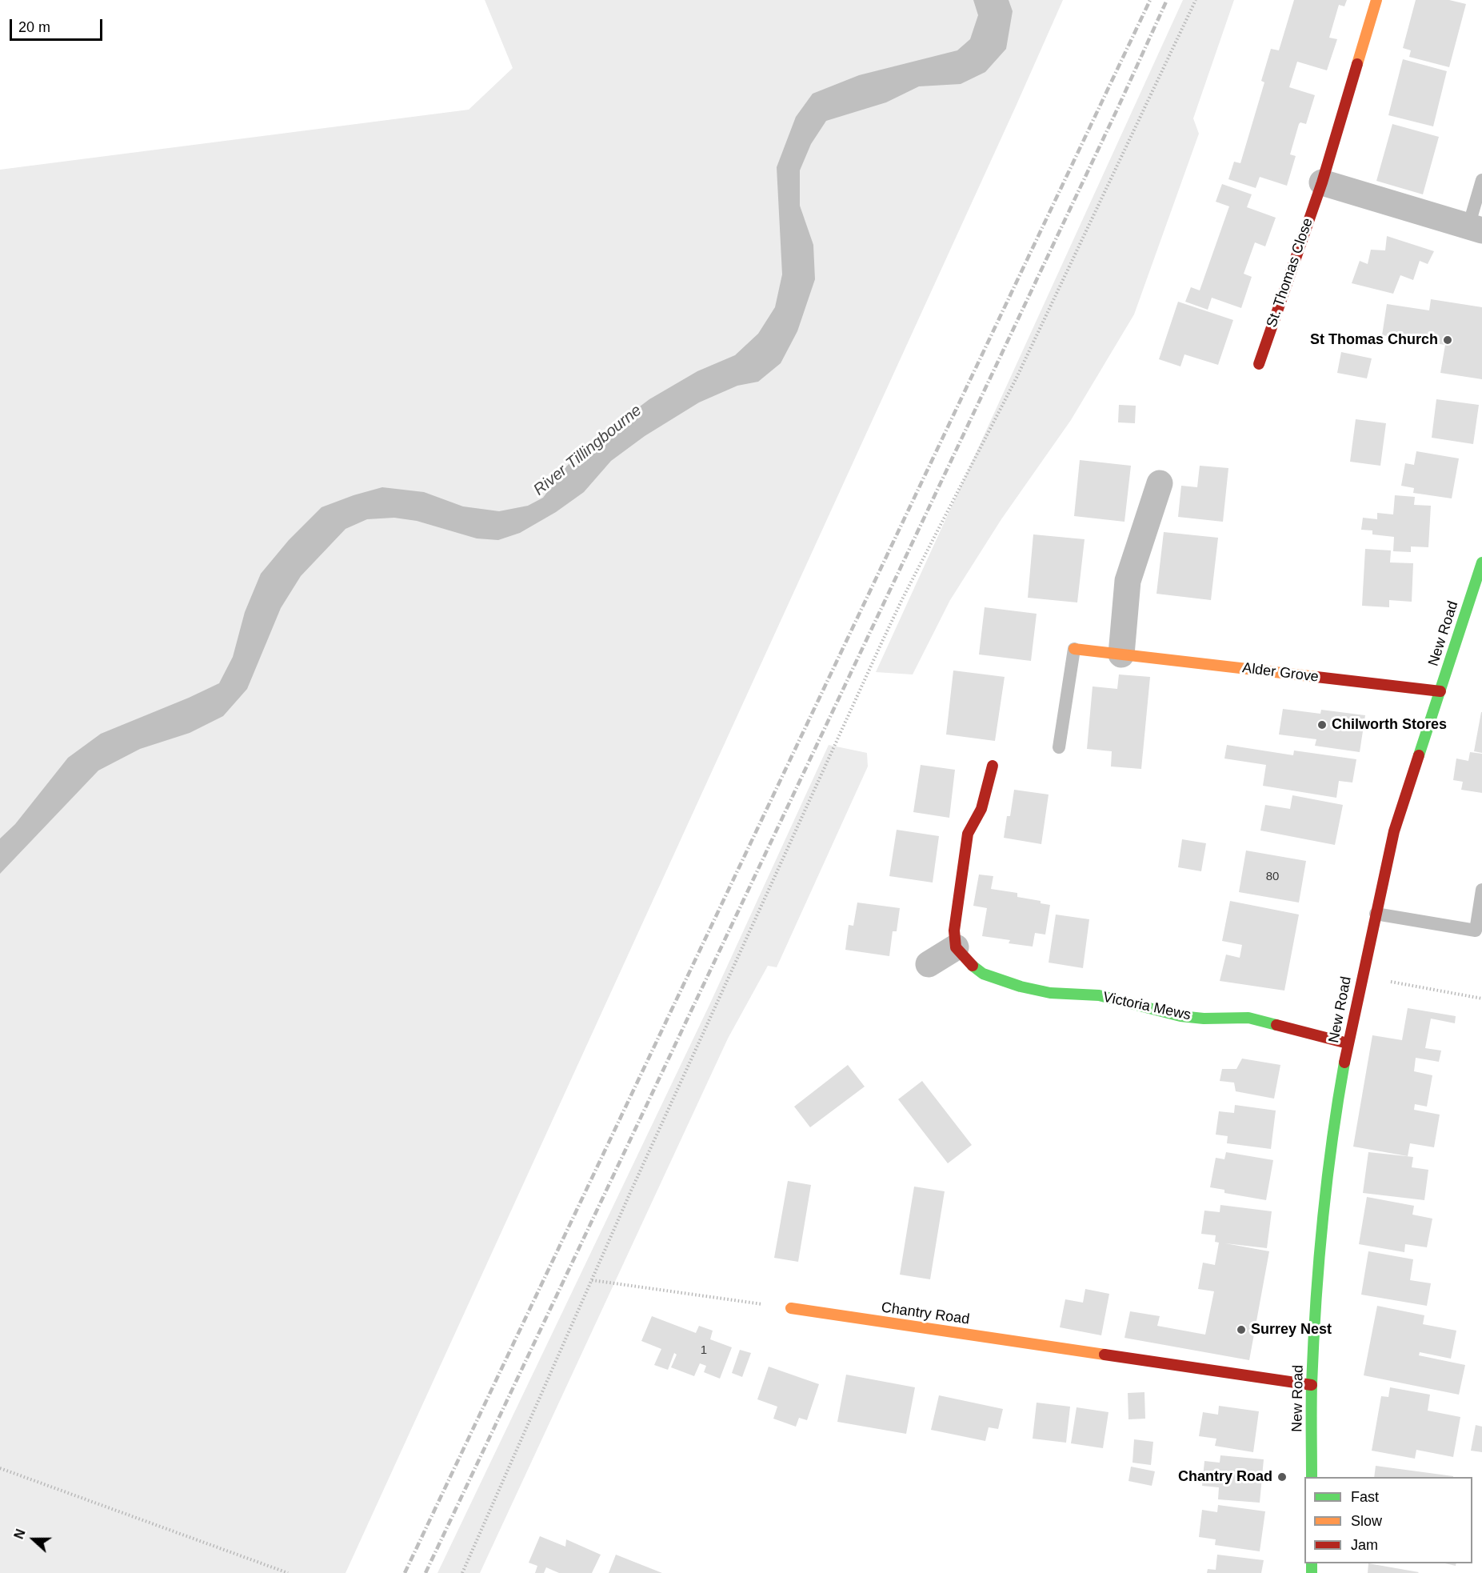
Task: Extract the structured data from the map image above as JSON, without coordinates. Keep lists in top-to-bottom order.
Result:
{
  "streets": {
    "street": [
      "St. Thomas Close",
      "New Road",
      "Alder Grove",
      "Victoria Mews",
      "Chantry Road"
    ]
  },
  "crossings": [
    ["New Road", "Alder Grove"],
    ["New Road", "Victoria Mews"],
    ["New Road", "Chantry Road"]
  ],
  "water": ["River Tillingbourne"],
  "places": [
    "St Thomas Church",
    "Chilworth Stores",
    "Surrey Nest",
    "Chantry Road"
  ],
  "house_numbers": ["80", "1"],
  "legend": ["Fast", "Slow", "Jam"],
  "scale_bar": "20 m",
  "north": "left"
}
